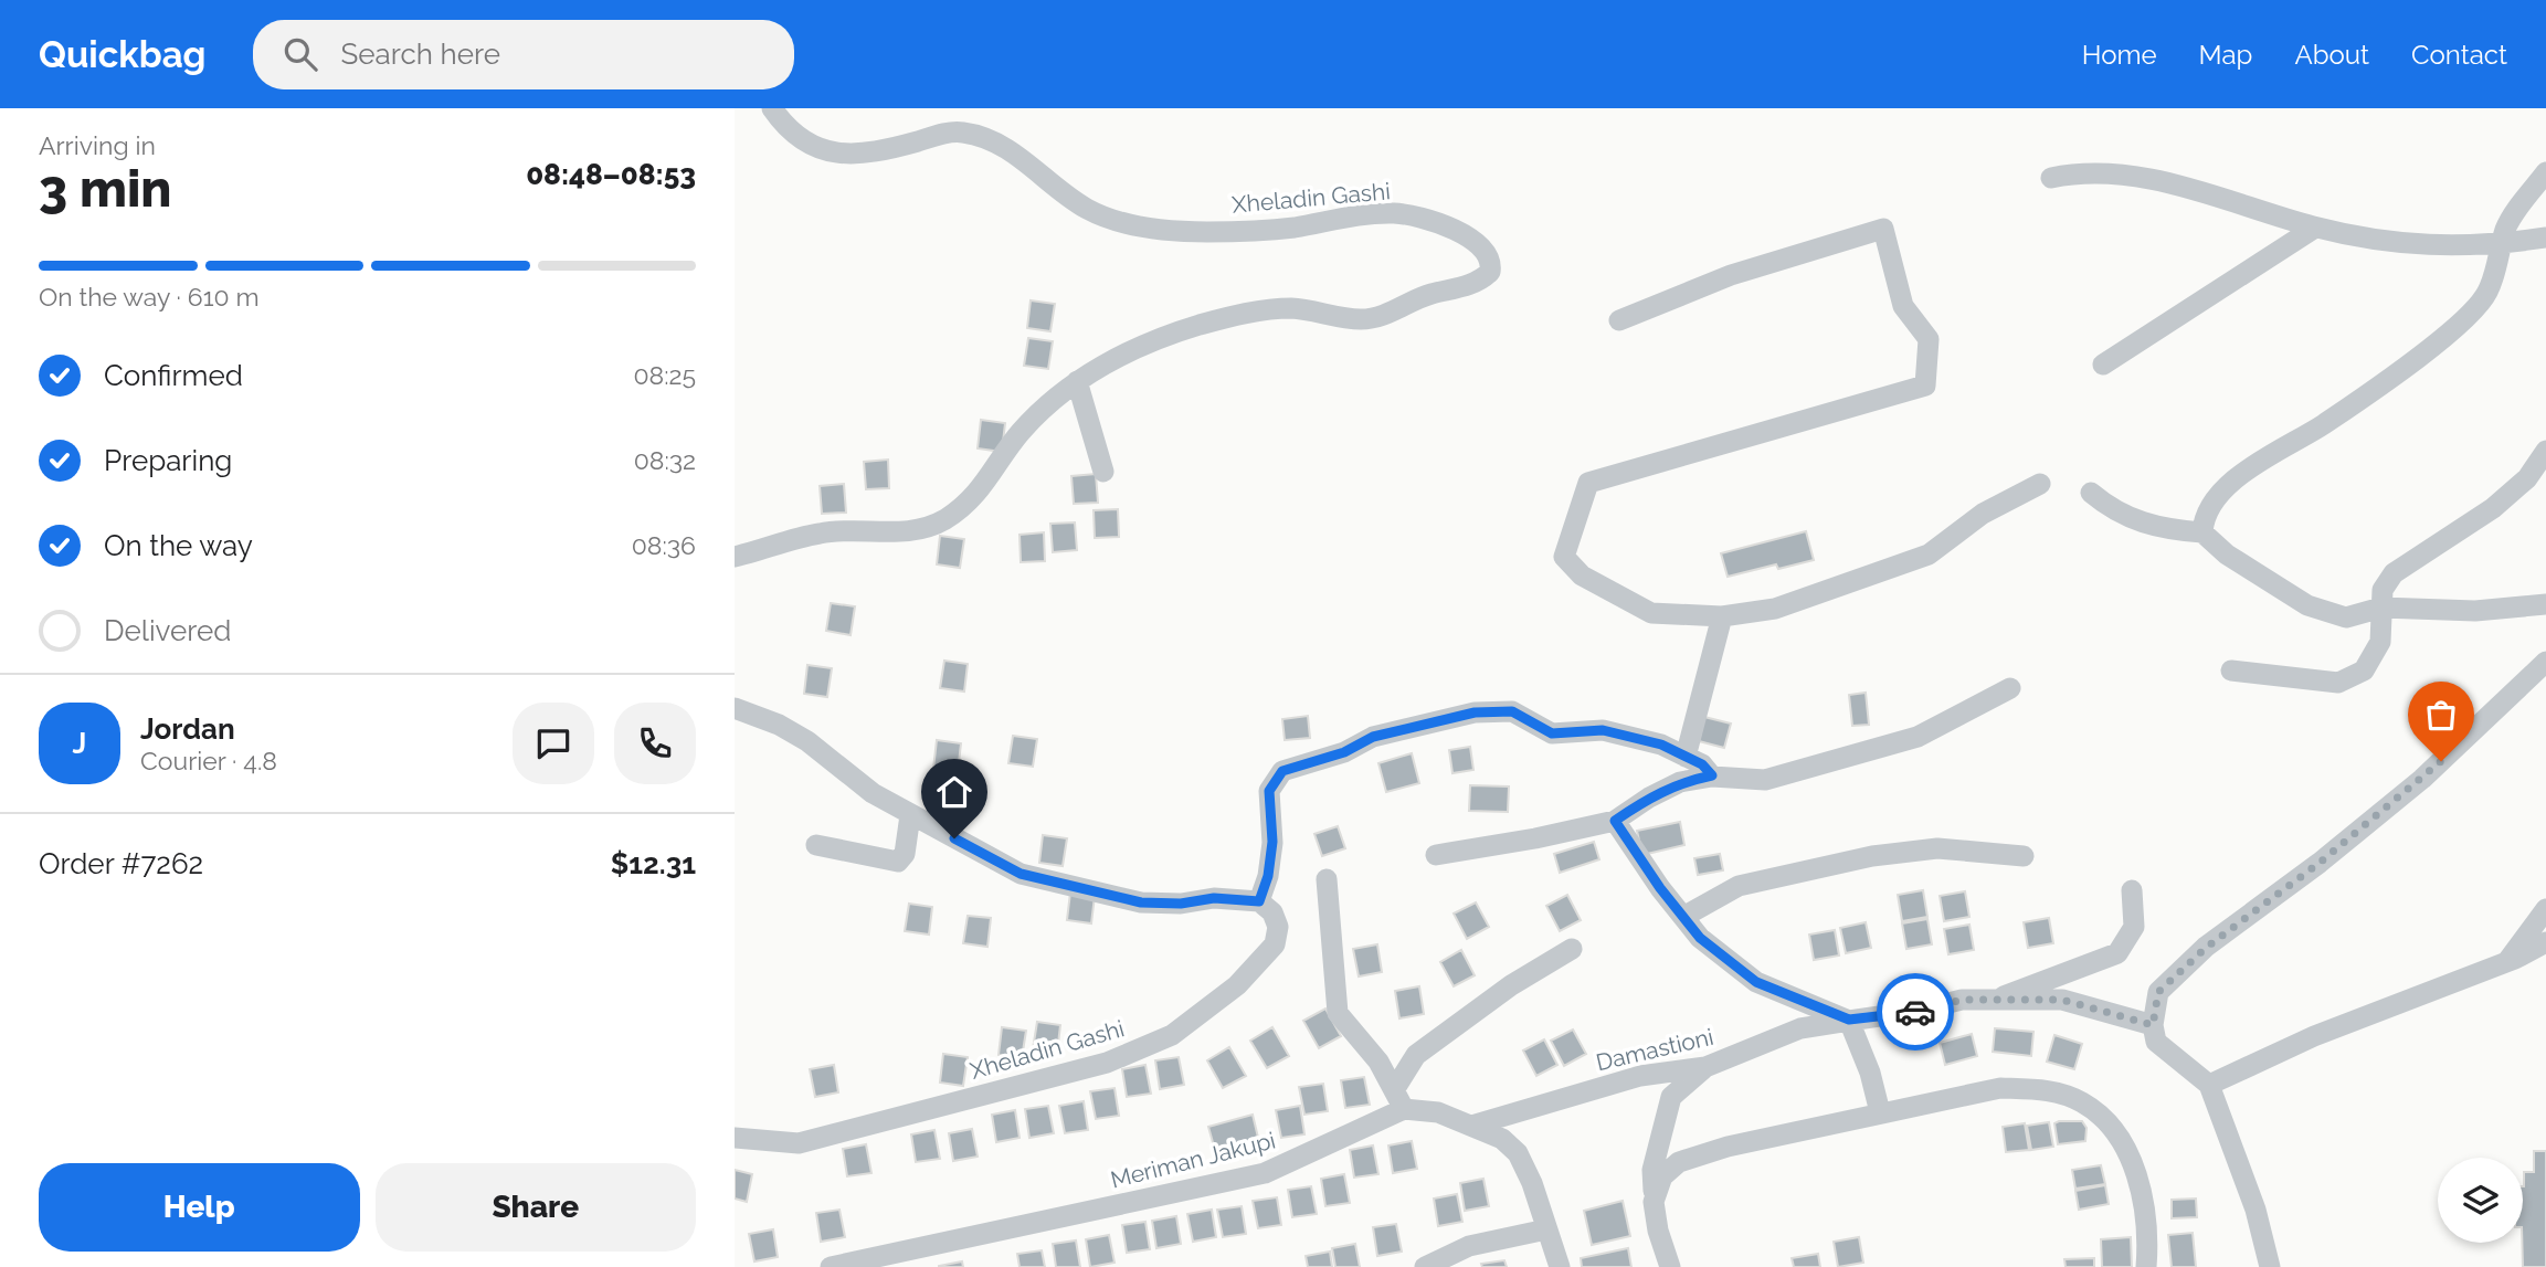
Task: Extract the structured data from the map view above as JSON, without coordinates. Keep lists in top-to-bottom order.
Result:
{
  "streets": {
    "street": ["Xheladin Gashi", "Damastioni", "Meriman Jakupi"]
  },
  "page": {
    "header": "Quickbag",
    "search": "Search here",
    "nav": [
      "Home",
      "Map",
      "About",
      "Contact"
    ],
    "heading": ["3 min", "Arriving in", "08:48–08:53"],
    "panel": [
      "Jordan",
      "Courier · 4.8",
      "Order #7262",
      "$12.31"
    ],
    "bar": "On the way · 610 m",
    "list": [
      ["Confirmed", "08:25"],
      ["Preparing", "08:32"],
      ["On the way", "08:36"],
      "Delivered"
    ],
    "round": "J",
    "buttons": ["Help", "Share"]
  }
}
